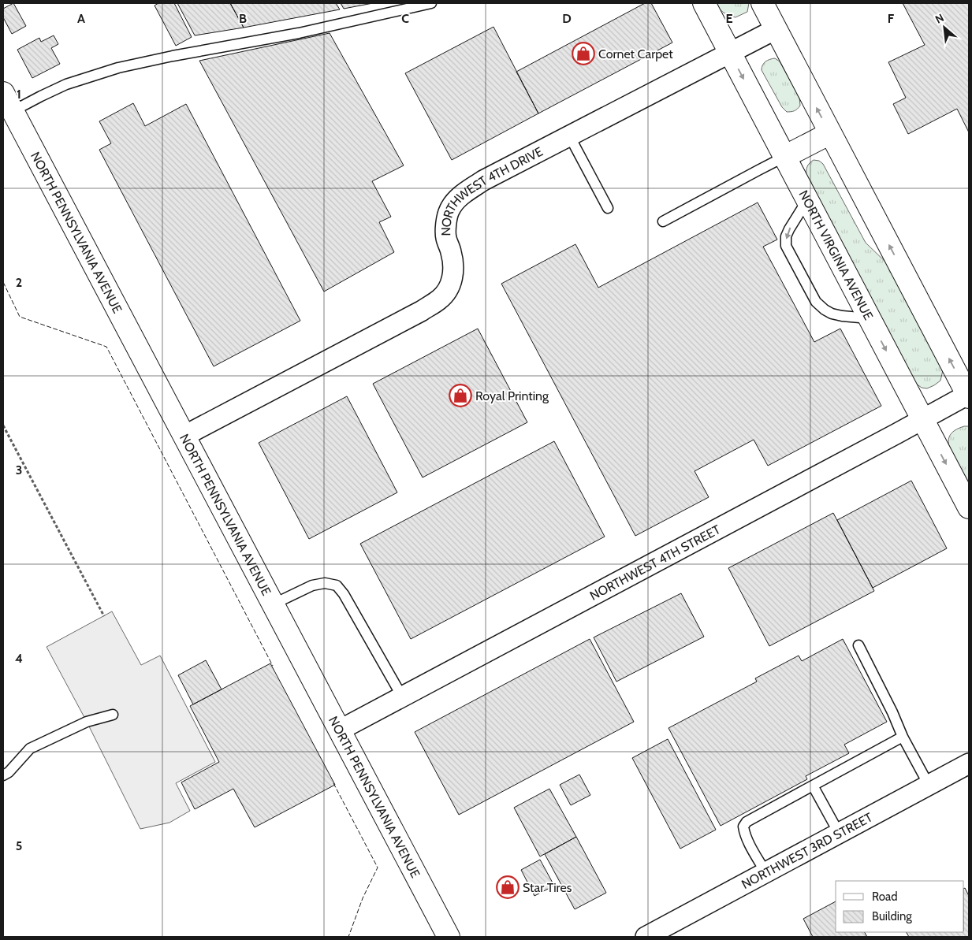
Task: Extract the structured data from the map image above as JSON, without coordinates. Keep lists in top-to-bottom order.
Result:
{
  "streets": {
    "main road": ["NORTH PENNSYLVANIA AVENUE", "NORTH VIRGINIA AVENUE"],
    "street": ["NORTHWEST 4TH DRIVE", "NORTHWEST 4TH STREET", "NORTHWEST 3RD STREET"]
  },
  "crossings": [
    ["NORTHWEST 4TH DRIVE", "NORTH PENNSYLVANIA AVENUE"],
    ["NORTHWEST 4TH DRIVE", "NORTH VIRGINIA AVENUE"],
    ["NORTH PENNSYLVANIA AVENUE", "NORTHWEST 4TH STREET"],
    ["NORTH VIRGINIA AVENUE", "NORTHWEST 4TH STREET"]
  ],
  "places": {
    "shop": ["Cornet Carpet", "Royal Printing", "Star Tires"]
  },
  "legend": ["Road", "Building"],
  "north": "top left",
  "grid": {
    "columns": [
      "A",
      "B",
      "C",
      "D",
      "E",
      "F"
    ],
    "rows": [
      "1",
      "2",
      "3",
      "4",
      "5"
    ]
  }
}
